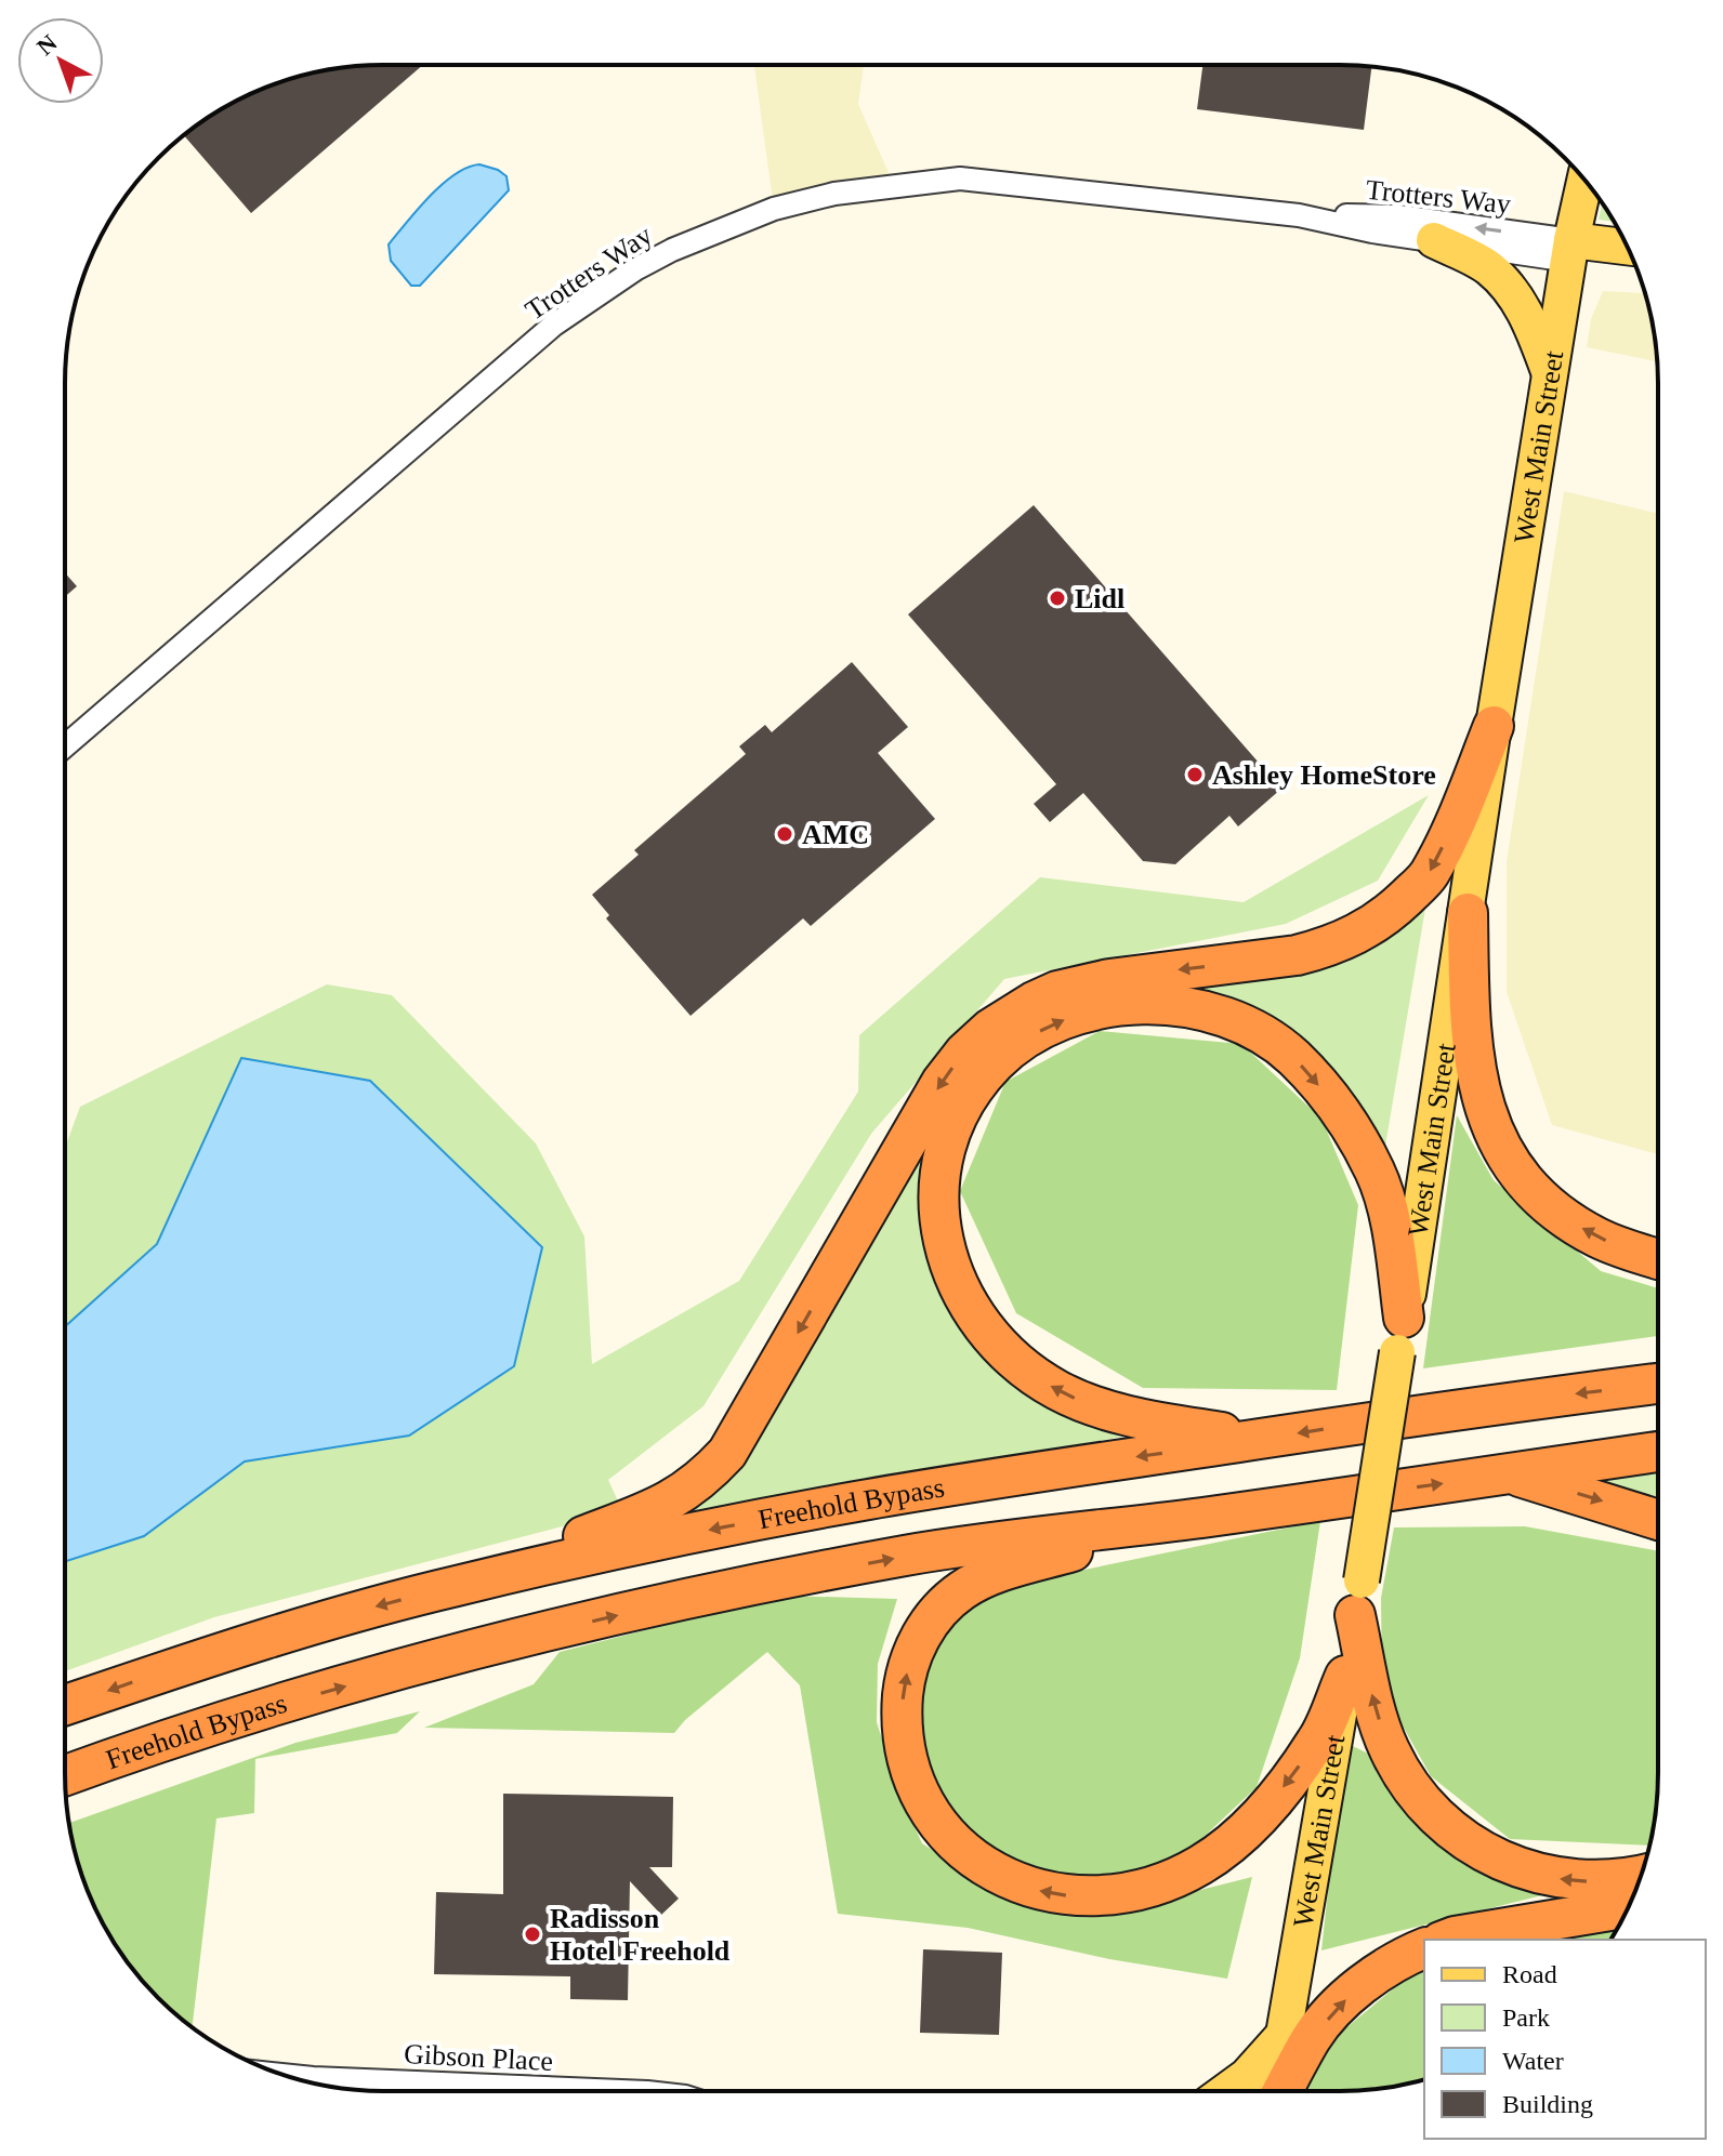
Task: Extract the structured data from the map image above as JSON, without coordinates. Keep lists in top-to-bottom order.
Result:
{
  "streets": {
    "highway": ["Freehold Bypass"],
    "main road": ["West Main Street"],
    "street": ["Trotters Way", "Gibson Place"]
  },
  "crossings": [
    ["Trotters Way", "West Main Street"]
  ],
  "places": [
    "Lidl",
    "Ashley HomeStore",
    "AMC",
    "Radisson Hotel Freehold"
  ],
  "legend": [
    "Road",
    "Park",
    "Water",
    "Building"
  ],
  "north": "top left"
}
